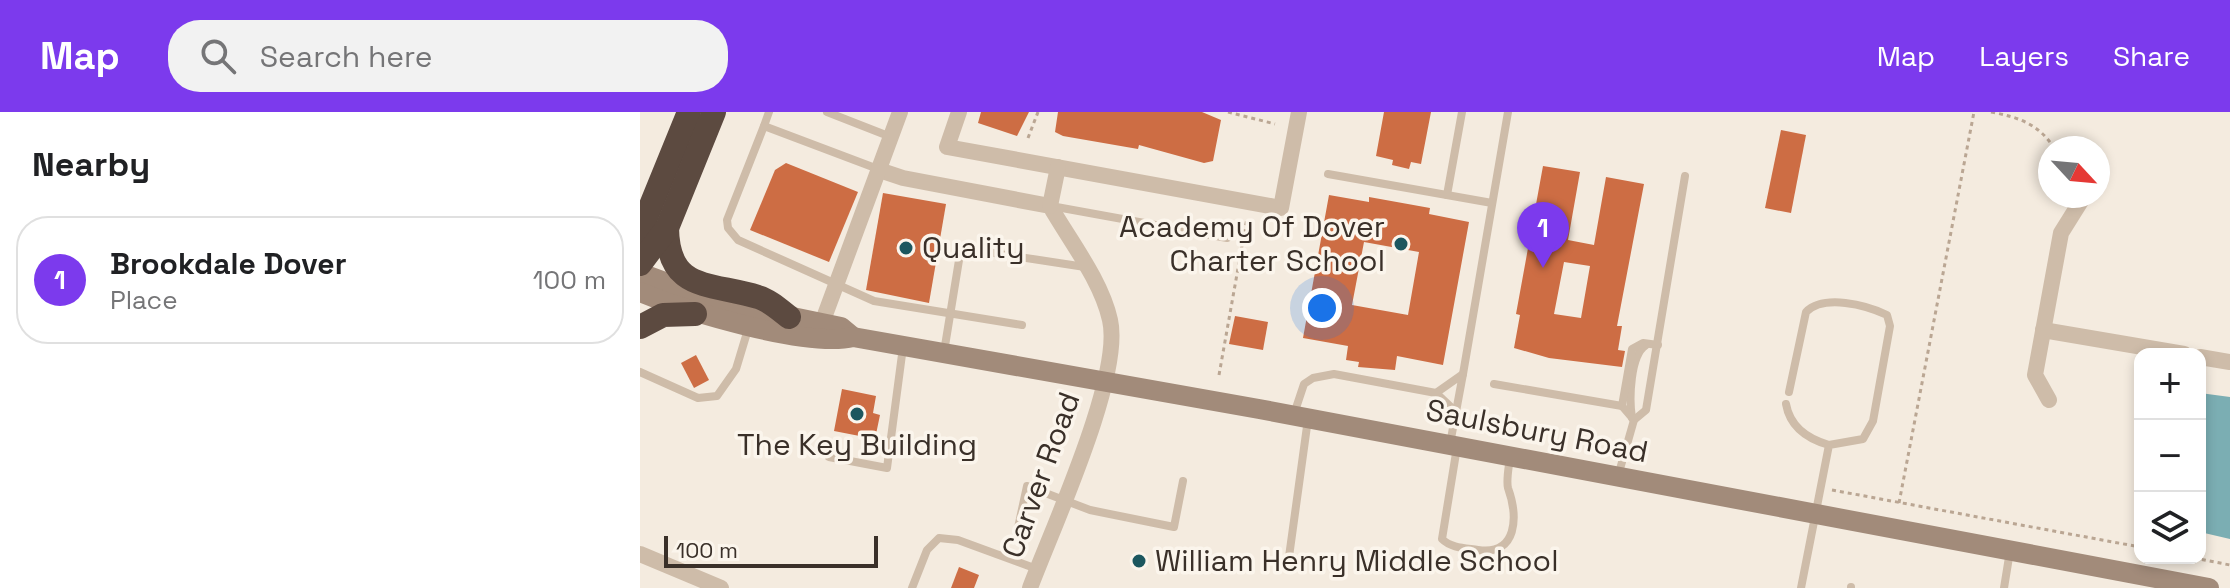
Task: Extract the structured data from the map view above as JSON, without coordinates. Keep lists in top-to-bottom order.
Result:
{
  "streets": {
    "main road": ["Saulsbury Road"],
    "street": ["Carver Road"]
  },
  "crossings": [
    ["Saulsbury Road", "Carver Road"]
  ],
  "places": [
    "Academy Of Dover Charter School",
    "Quality",
    "The Key Building",
    "William Henry Middle School"
  ],
  "scale_bar": "100 m",
  "north": "bottom right",
  "page": {
    "header": "Map",
    "search": "Search here",
    "nav": ["Map", "Layers", "Share"],
    "heading": "Nearby",
    "pins": "1",
    "list": [
      {
        "mark": "1",
        "name": "Brookdale Dover",
        "note": "Place",
        "value": "100 m"
      }
    ],
    "map_buttons": ["+", "−"],
    "scale": "100 m"
  }
}
